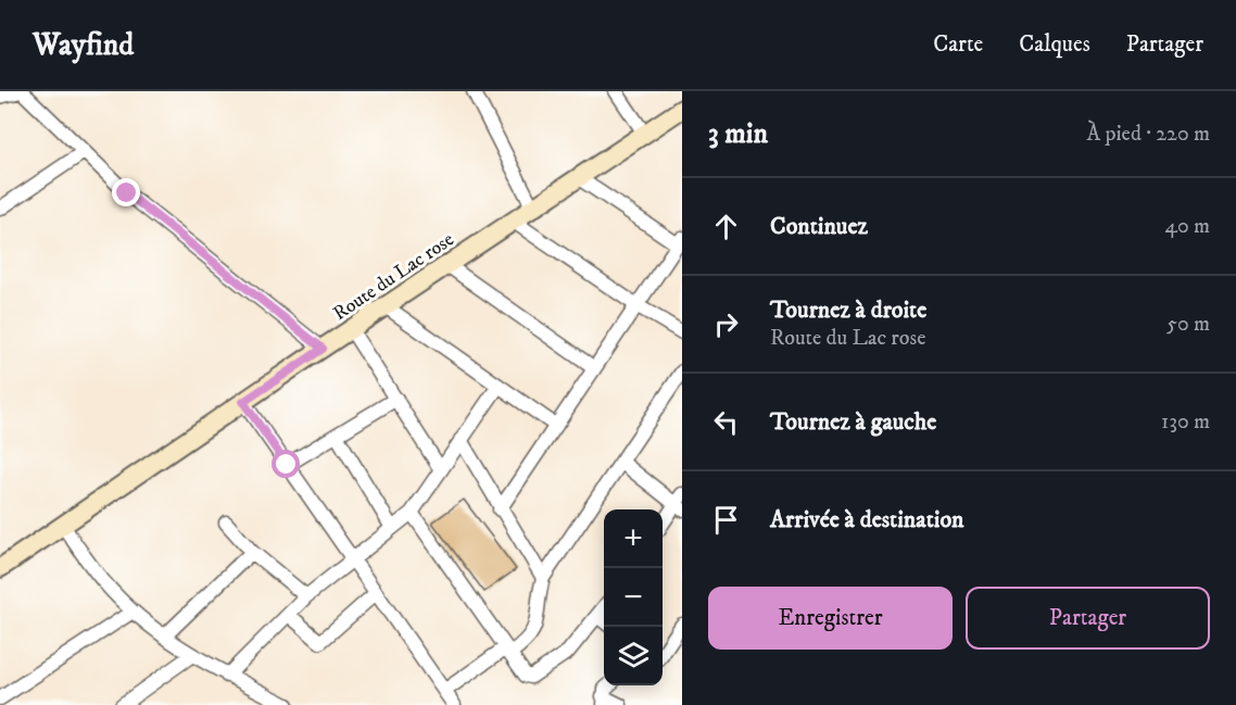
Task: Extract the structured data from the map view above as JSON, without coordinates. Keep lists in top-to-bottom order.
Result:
{
  "streets": {
    "main road": ["Route du Lac rose"]
  },
  "page": {
    "header": "Wayfind",
    "nav": ["Carte", "Calques", "Partager"],
    "heading": ["3 min", "À pied · 220 m"],
    "list": [
      ["Continuez", "40 m"],
      ["Tournez à droite", "Route du Lac rose", "50 m"],
      ["Tournez à gauche", "130 m"],
      "Arrivée à destination"
    ],
    "map_buttons": ["+", "−"],
    "buttons": ["Enregistrer", "Partager"]
  }
}
